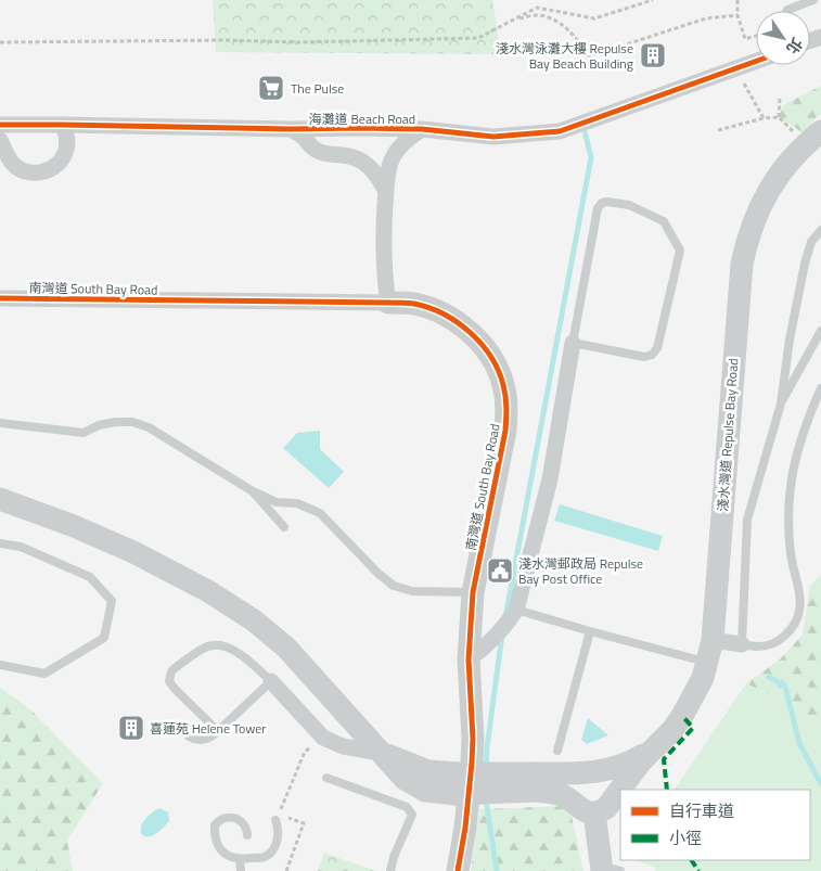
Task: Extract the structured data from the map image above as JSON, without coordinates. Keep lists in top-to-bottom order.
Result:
{
  "streets": {
    "main road": ["南灣道 South Bay Road", "淺水灣道 Repulse Bay Road"],
    "street": ["海灘道 Beach Road"]
  },
  "places": {
    "building": ["淺水灣泳灘大樓 Repulse Bay Beach Building", "喜蓮苑 Helene Tower"],
    "supermarket": ["The Pulse"],
    "public building": ["淺水灣郵政局 Repulse Bay Post Office"]
  },
  "legend": ["自行車道", "小徑"],
  "north": "bottom right"
}
